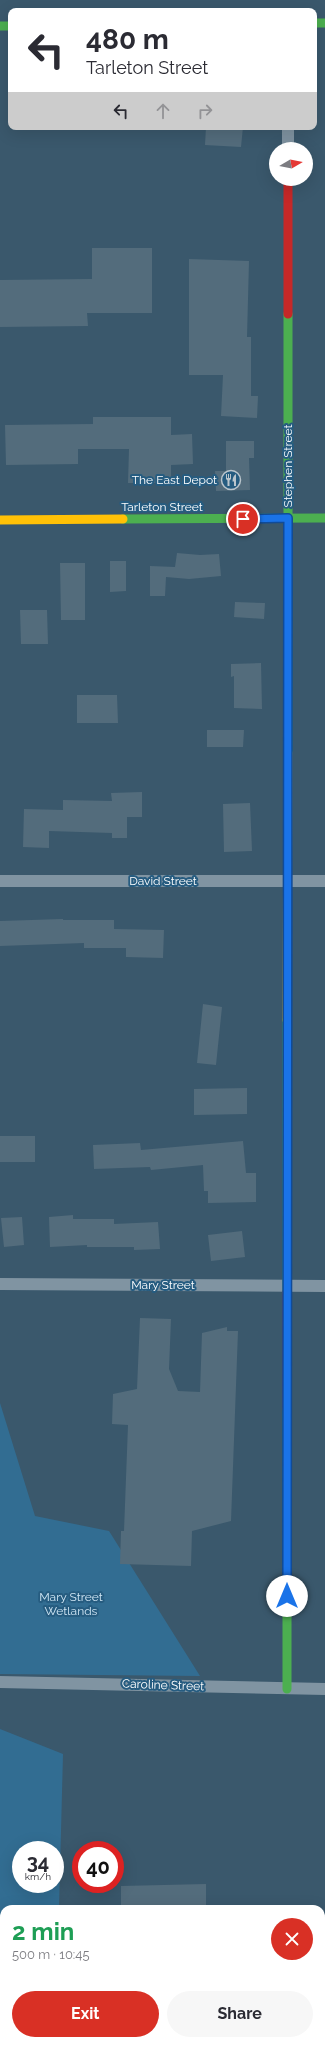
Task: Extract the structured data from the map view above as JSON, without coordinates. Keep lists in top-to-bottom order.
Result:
{
  "streets": {
    "street": [
      "Stephen Street",
      "Tarleton Street",
      "David Street",
      "Mary Street",
      "Caroline Street"
    ]
  },
  "crossings": [
    ["Stephen Street", "Tarleton Street"],
    ["Stephen Street", "David Street"],
    ["Stephen Street", "Mary Street"],
    ["Stephen Street", "Caroline Street"]
  ],
  "parks": ["Mary Street Wetlands"],
  "places": {
    "restaurant": ["The East Depot"]
  },
  "north": "right",
  "page": {
    "turn": ["480 m", "Tarleton Street"],
    "speed": "34 km/h",
    "limit": "40",
    "heading": ["2 min", "500 m · 10:45"],
    "buttons": ["Exit", "Share"]
  }
}
